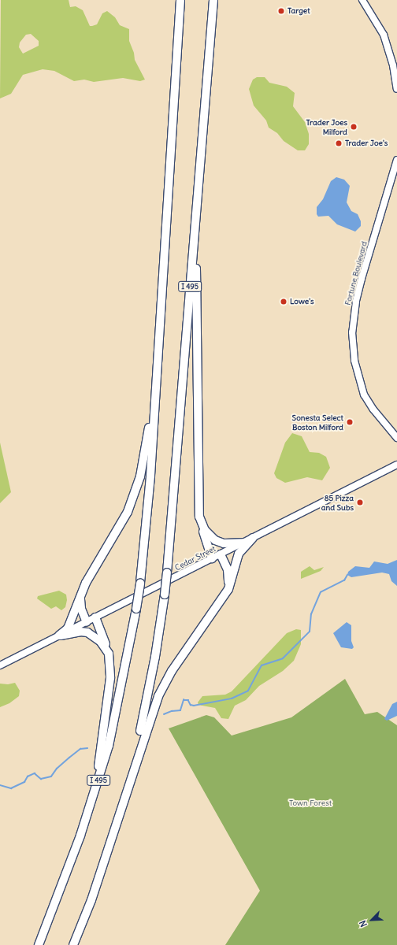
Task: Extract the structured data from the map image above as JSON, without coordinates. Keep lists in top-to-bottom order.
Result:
{
  "streets": {
    "highway": ["I 495"],
    "main road": ["Fortune Boulevard", "Cedar Street"]
  },
  "parks": ["Town Forest"],
  "places": [
    "Target",
    "Trader Joes Milford",
    "Trader Joe's",
    "Lowe's",
    "Sonesta Select Boston Milford",
    "85 Pizza and Subs"
  ],
  "north": "bottom left"
}
